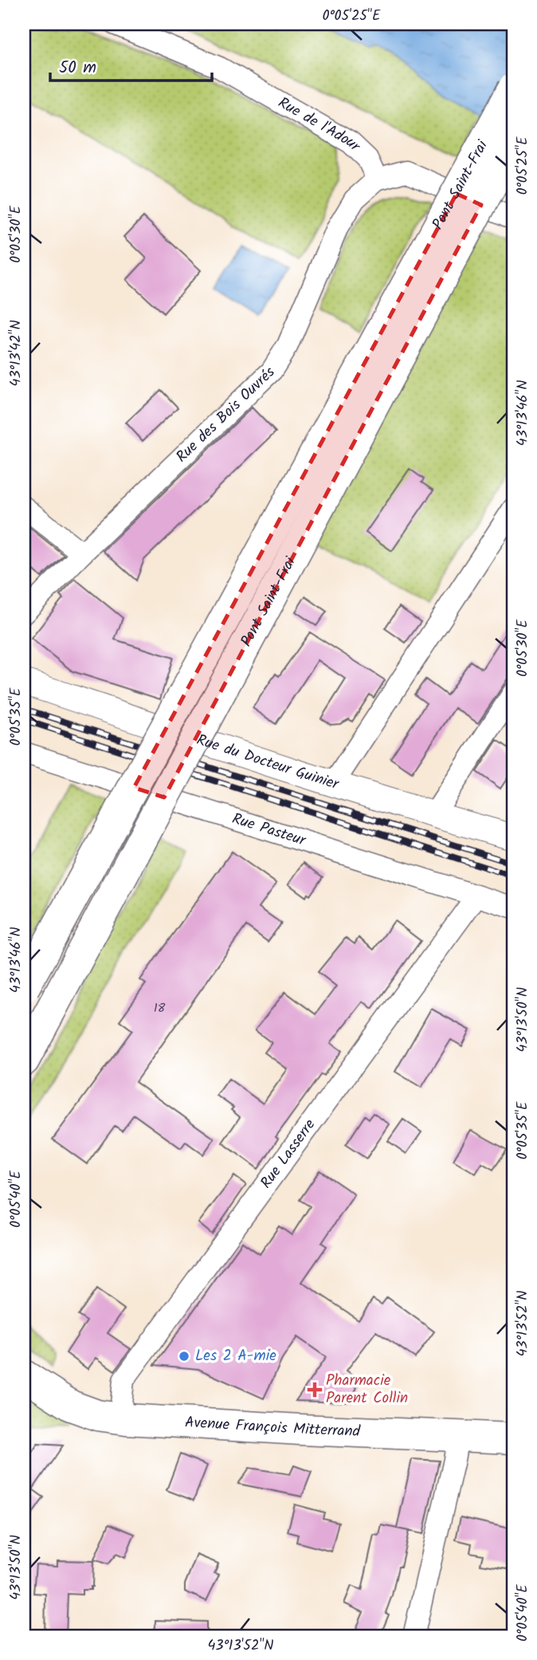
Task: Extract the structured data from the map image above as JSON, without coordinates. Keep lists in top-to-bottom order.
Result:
{
  "streets": {
    "main road": ["Pont Saint-Frai", "Avenue François Mitterrand"],
    "street": [
      "Rue de l'Adour",
      "Rue des Bois Ouvrés",
      "Rue du Docteur Guinier",
      "Rue Pasteur",
      "Rue Lasserre"
    ]
  },
  "crossings": [
    ["Rue de l'Adour", "Rue des Bois Ouvrés"],
    ["Rue Pasteur", "Rue Lasserre"],
    ["Rue Lasserre", "Avenue François Mitterrand"]
  ],
  "places": {
    "other": ["Les 2 A-mie"],
    "health": ["Pharmacie Parent Collin"]
  },
  "house_numbers": ["18"],
  "scale_bar": "50 m",
  "coordinates": [
    "0°05'25\"E",
    "0°05'30\"E",
    "43°13'42\"N",
    "43°13'46\"N",
    "0°05'35\"E",
    "43°13'50\"N",
    "0°05'40\"E",
    "43°13'52\"N"
  ]
}
